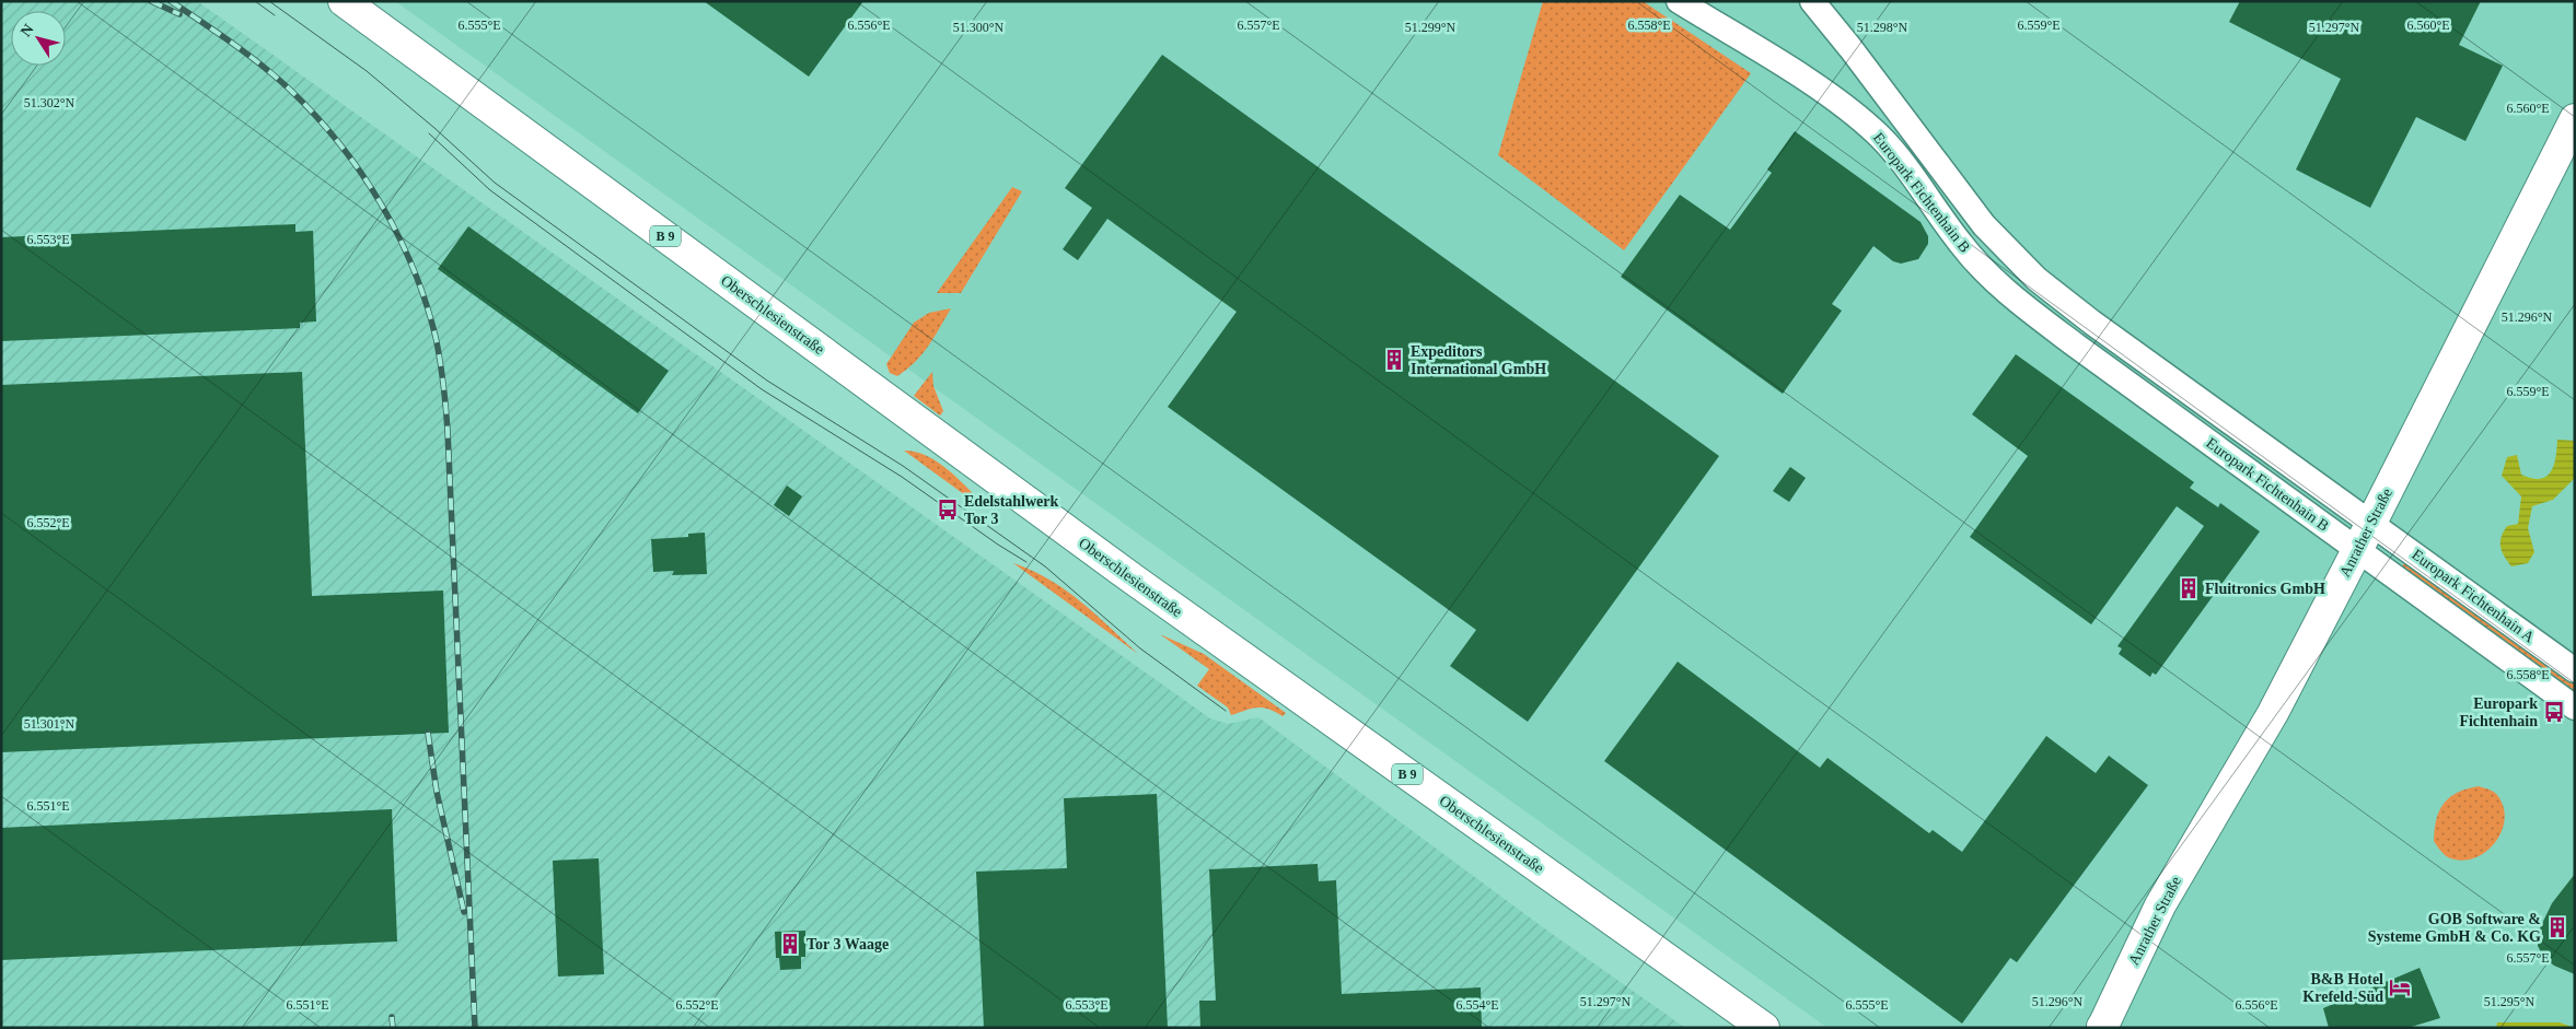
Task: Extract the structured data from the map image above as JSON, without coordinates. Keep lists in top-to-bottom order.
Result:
{
  "streets": {
    "main road": ["B 9", "Oberschlesienstraße", "Anrather Straße"],
    "street": ["Europark Fichtenhain B", "Europark Fichtenhain A"]
  },
  "crossings": [
    ["Europark Fichtenhain B", "Anrather Straße"],
    ["Europark Fichtenhain B", "Europark Fichtenhain A"],
    ["Anrather Straße", "Europark Fichtenhain A"]
  ],
  "places": {
    "building": [
      "Expeditors International GmbH",
      "Fluitronics GmbH",
      "GOB Software & Systeme GmbH & Co. KG",
      "Tor 3 Waage"
    ],
    "bus stop": ["Edelstahlwerk Tor 3", "Europark Fichtenhain"],
    "hotel": ["B&B Hotel Krefeld-Süd"]
  },
  "north": "top left",
  "coordinates": [
    "6.556°E",
    "6.559°E",
    "6.555°E",
    "6.557°E",
    "6.558°E",
    "6.560°E",
    "51.300°N",
    "51.299°N",
    "51.298°N",
    "51.297°N",
    "51.302°N",
    "6.553°E",
    "51.296°N",
    "6.552°E",
    "51.301°N",
    "6.551°E",
    "51.295°N",
    "6.554°E"
  ]
}
